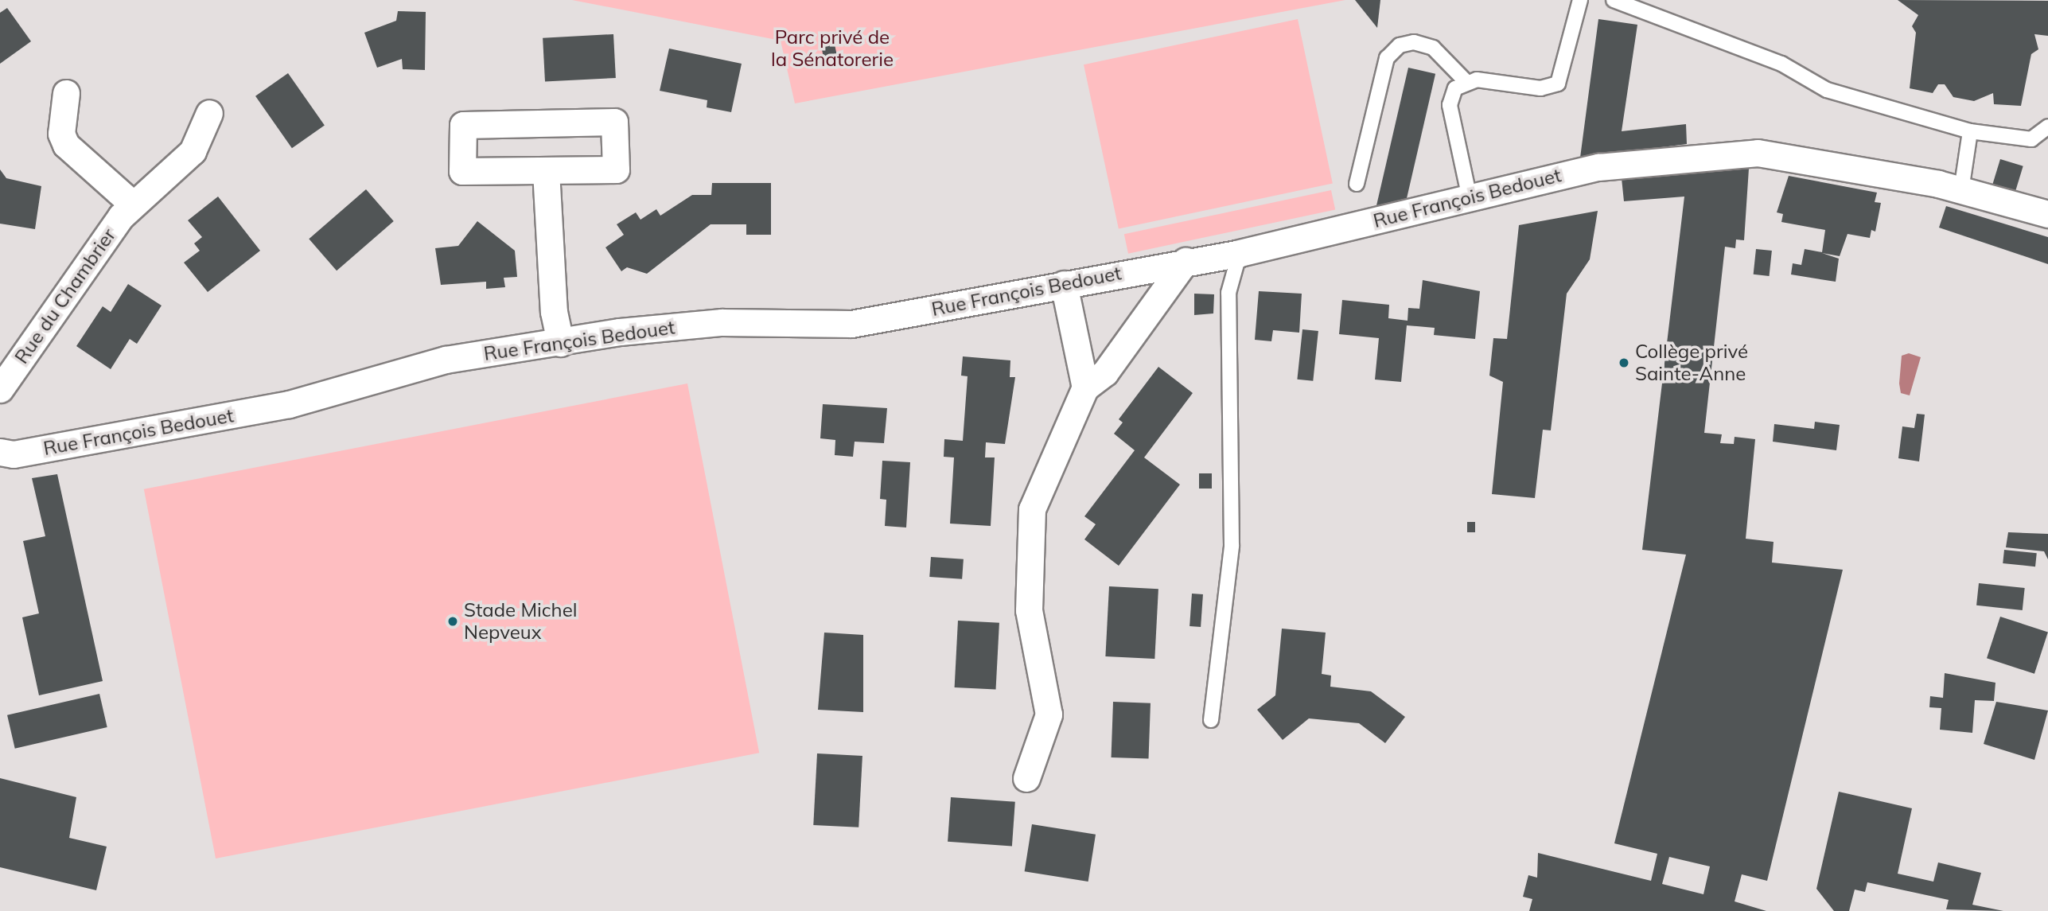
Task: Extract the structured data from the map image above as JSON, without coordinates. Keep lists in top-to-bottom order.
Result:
{
  "streets": {
    "street": ["Rue François Bedouet", "Rue du Chambrier"]
  },
  "parks": ["Parc privé de la Sénatorerie"],
  "places": ["Collège privé Sainte-Anne", "Stade Michel Nepveux"]
}
